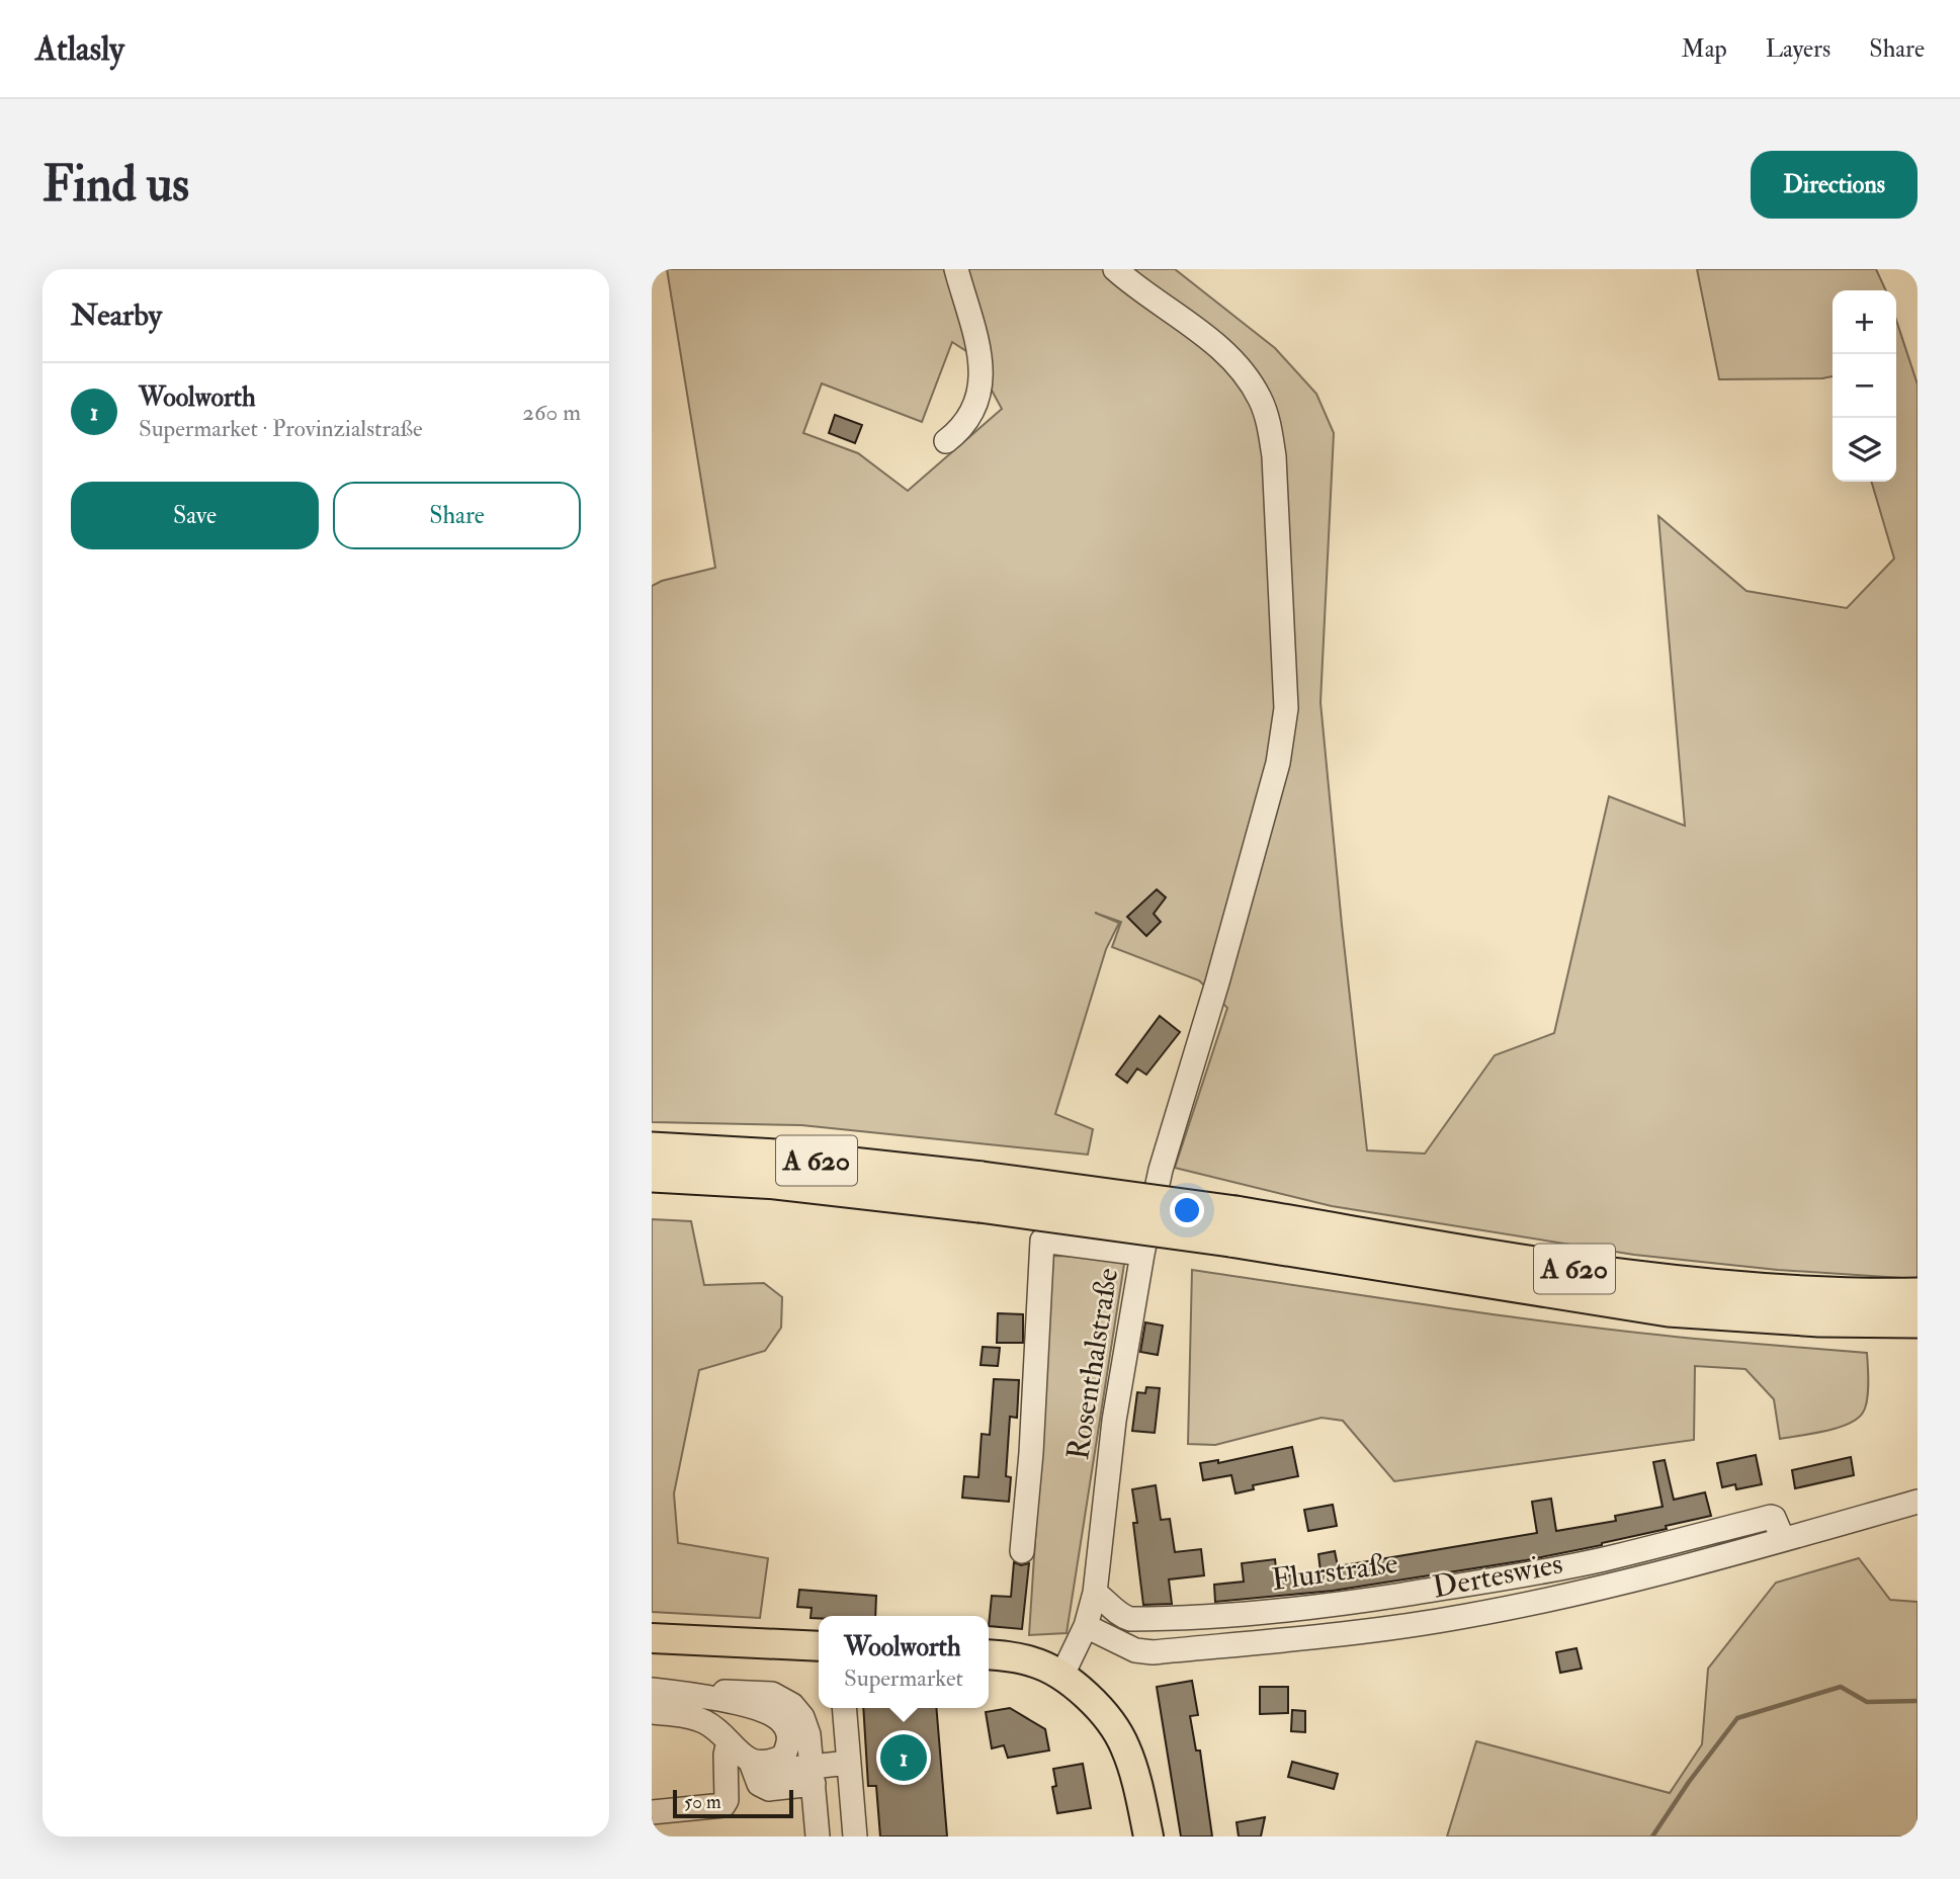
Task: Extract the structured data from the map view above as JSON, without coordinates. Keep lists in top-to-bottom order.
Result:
{
  "streets": {
    "highway": ["A 620"],
    "street": ["Rosenthalstraße", "Flurstraße", "Derteswies"]
  },
  "crossings": [
    ["Rosenthalstraße", "Flurstraße"],
    ["Rosenthalstraße", "Derteswies"],
    ["Flurstraße", "Derteswies"]
  ],
  "scale_bar": "50 m",
  "page": {
    "header": "Atlasly",
    "nav": ["Map", "Layers", "Share"],
    "buttons": [
      "Directions",
      ["Save", "Share"]
    ],
    "title": "Find us",
    "heading": "Nearby",
    "map_buttons": ["+", "−"],
    "list": [
      {
        "mark": "1",
        "name": "Woolworth",
        "note": "Supermarket · Provinzialstraße",
        "value": "260 m"
      }
    ],
    "popup": ["Woolworth", "Supermarket"],
    "pins": "1",
    "scale": "50 m"
  }
}
